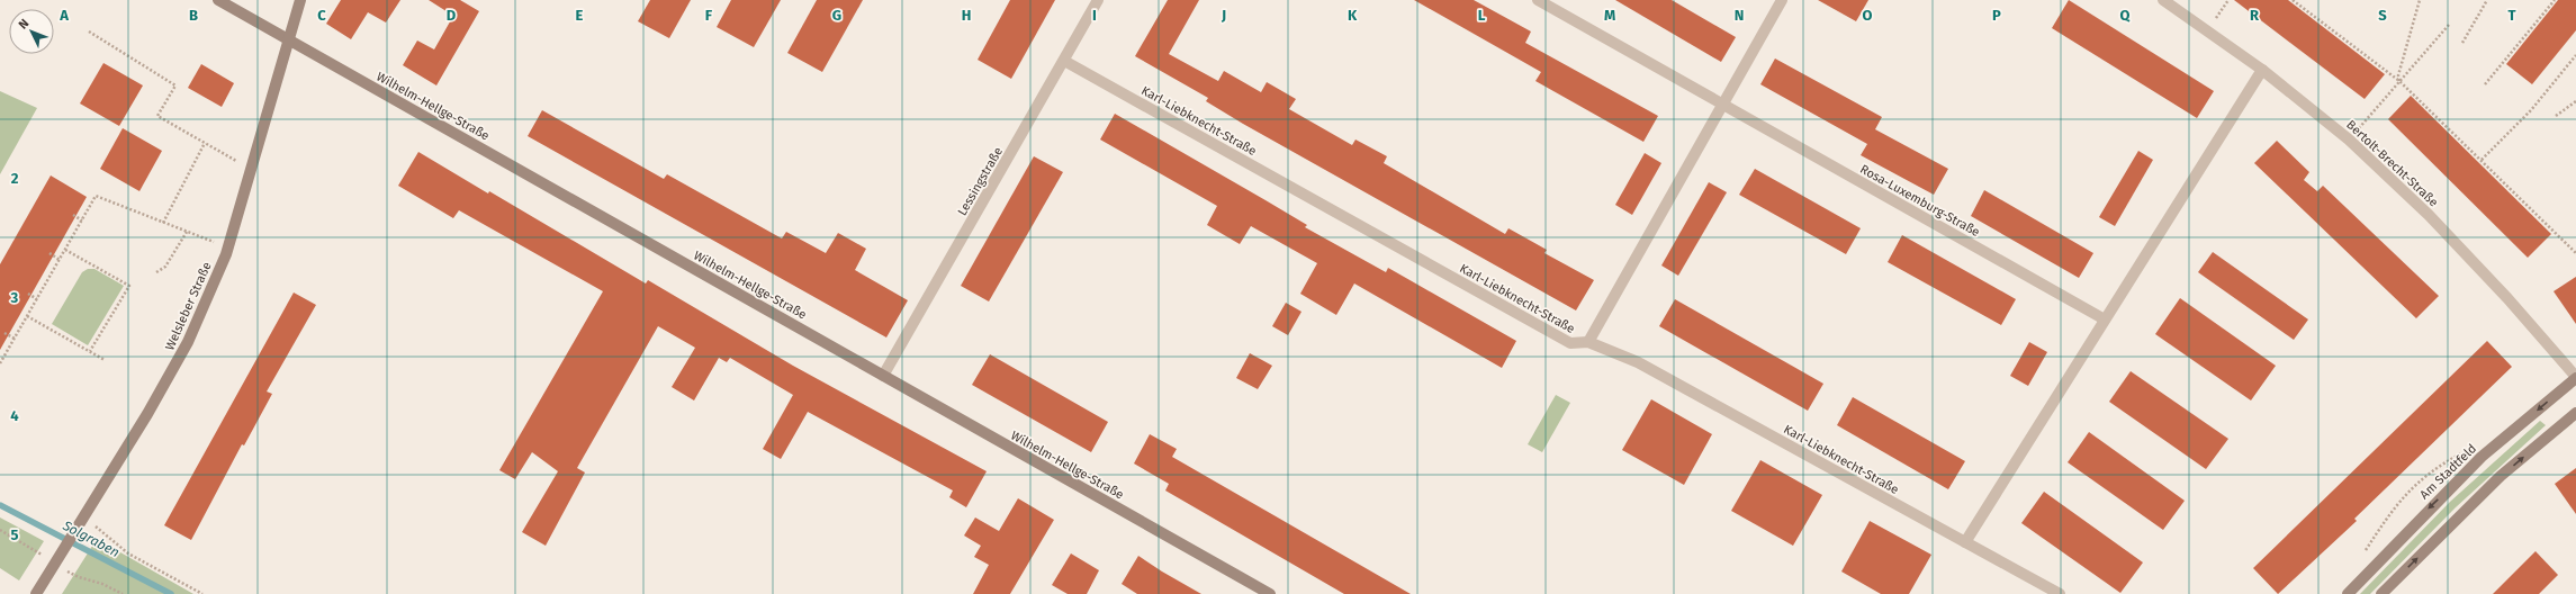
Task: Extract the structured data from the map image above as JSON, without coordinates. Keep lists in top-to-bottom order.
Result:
{
  "streets": {
    "street": [
      "Wilhelm-Hellge-Straße",
      "Karl-Liebknecht-Straße",
      "Bertolt-Brecht-Straße",
      "Lessingstraße",
      "Rosa-Luxemburg-Straße",
      "Welsleber Straße",
      "Am Stadtfeld"
    ]
  },
  "crossings": [
    ["Wilhelm-Hellge-Straße", "Lessingstraße"],
    ["Wilhelm-Hellge-Straße", "Welsleber Straße"],
    ["Karl-Liebknecht-Straße", "Lessingstraße"],
    ["Bertolt-Brecht-Straße", "Am Stadtfeld"]
  ],
  "water": ["Solgraben"],
  "north": "top left",
  "grid": {
    "columns": [
      "A",
      "B",
      "C",
      "D",
      "E",
      "F",
      "G",
      "H",
      "I",
      "J",
      "K",
      "L",
      "M",
      "N",
      "O",
      "P",
      "Q",
      "R",
      "S",
      "T"
    ],
    "rows": [
      "2",
      "3",
      "4",
      "5"
    ]
  }
}
